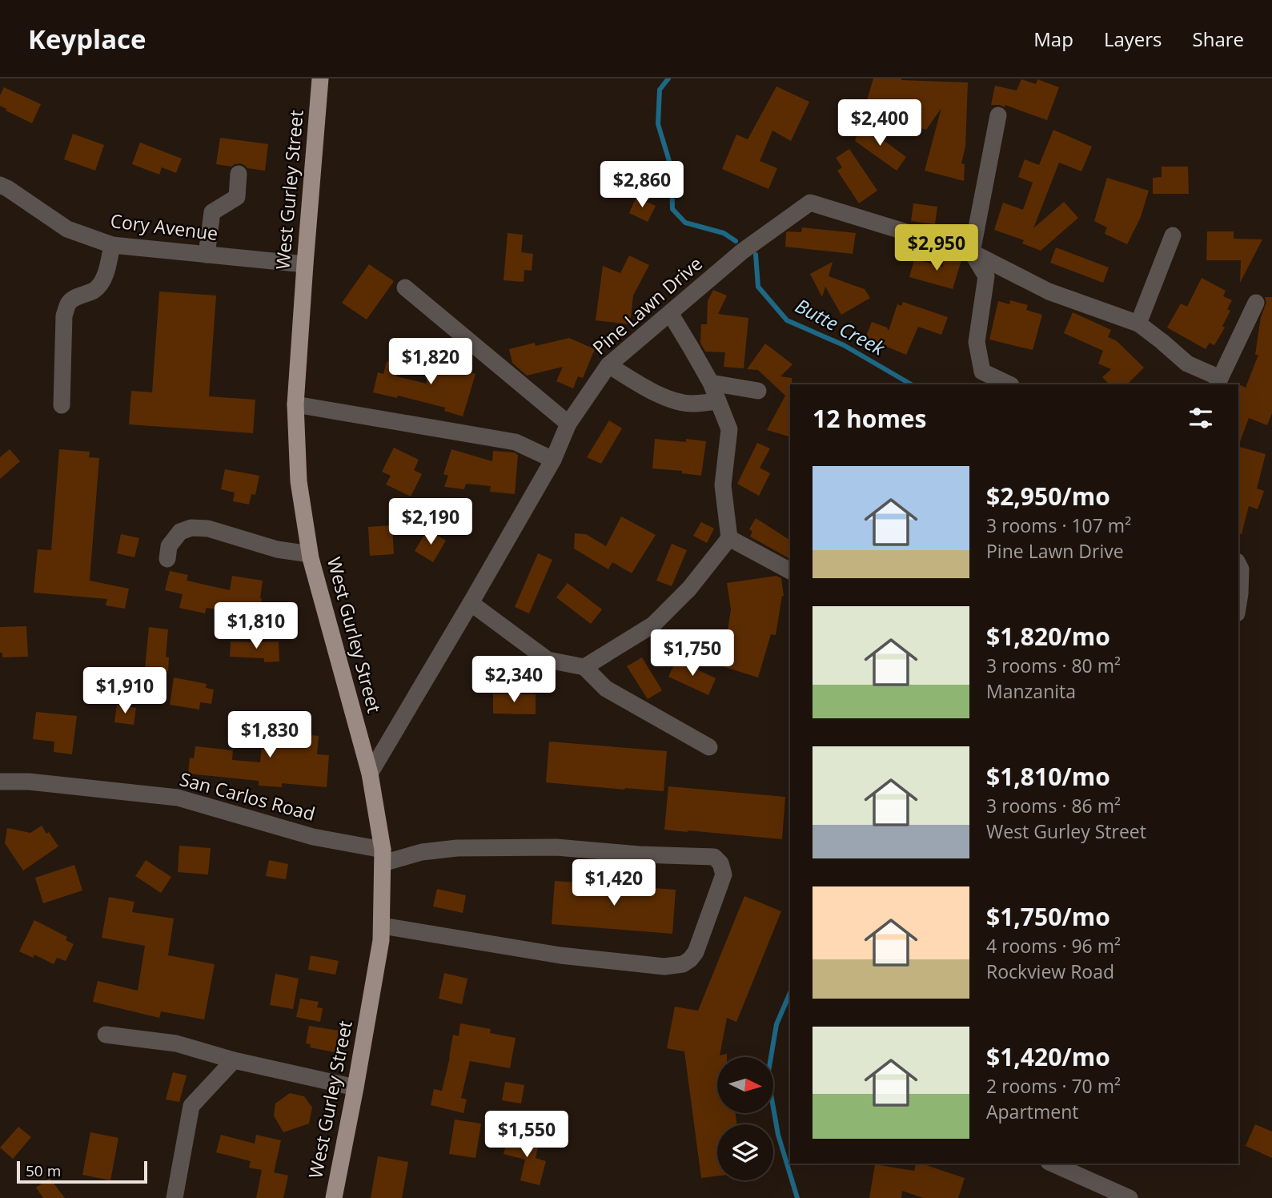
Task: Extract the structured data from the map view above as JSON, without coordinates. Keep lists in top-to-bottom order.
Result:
{
  "streets": {
    "main road": ["West Gurley Street"],
    "street": ["Cory Avenue", "Pine Lawn Drive", "San Carlos Road"]
  },
  "crossings": [
    ["West Gurley Street", "Cory Avenue"],
    ["West Gurley Street", "Pine Lawn Drive"],
    ["West Gurley Street", "San Carlos Road"]
  ],
  "water": ["Butte Creek"],
  "scale_bar": "50 m",
  "north": "right",
  "page": {
    "header": "Keyplace",
    "nav": ["Map", "Layers", "Share"],
    "price": [
      "$2,400",
      "$2,860",
      "$2,950",
      "$1,820",
      "$2,190",
      "$1,810",
      "$1,750",
      "$2,340",
      "$1,910",
      "$1,830",
      "$1,420",
      "$1,550"
    ],
    "heading": "12 homes",
    "list": [
      {
        "name": "$2,950/mo",
        "note": "3 rooms · 107 m² · Pine Lawn Drive"
      },
      {
        "name": "$1,820/mo",
        "note": "3 rooms · 80 m² · Manzanita"
      },
      {
        "name": "$1,810/mo",
        "note": "3 rooms · 86 m² · West Gurley Street"
      },
      {
        "name": "$1,750/mo",
        "note": "4 rooms · 96 m² · Rockview Road"
      },
      {
        "name": "$1,420/mo",
        "note": "2 rooms · 70 m² · Apartment"
      }
    ],
    "scale": "50 m"
  }
}
